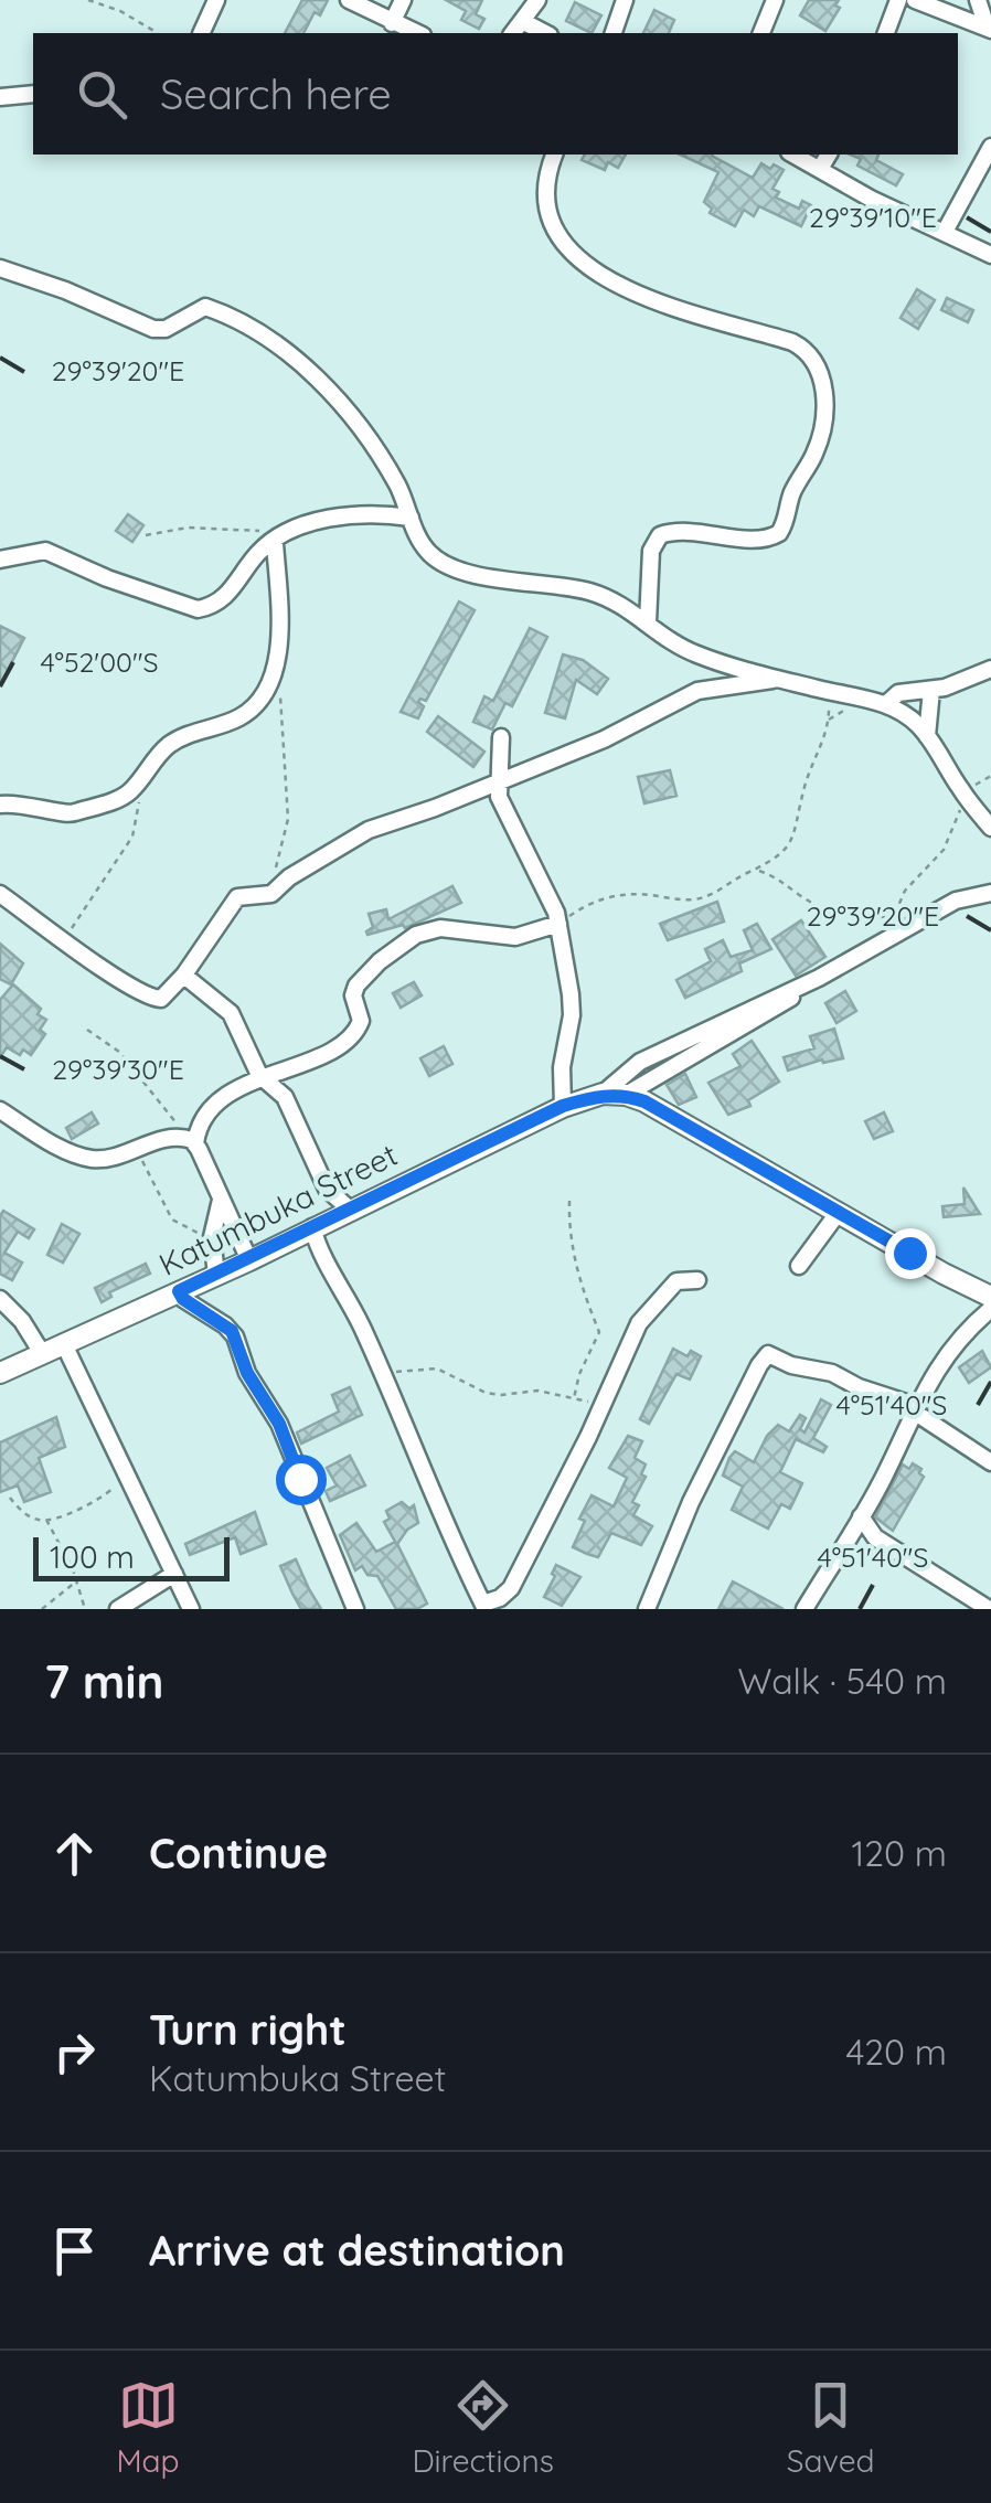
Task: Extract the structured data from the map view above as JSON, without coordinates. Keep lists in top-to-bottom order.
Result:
{
  "streets": {
    "main road": ["Katumbuka Street"]
  },
  "scale_bar": "100 m",
  "page": {
    "search": "Search here",
    "scale": "100 m",
    "heading": ["7 min", "Walk · 540 m"],
    "list": [
      ["Continue", "120 m"],
      ["Turn right", "Katumbuka Street", "420 m"],
      "Arrive at destination"
    ],
    "nav": ["Map", "Directions", "Saved"]
  },
  "coordinates": [
    "29°39'10\"E",
    "29°39'20\"E",
    "4°52'00\"S",
    "29°39'30\"E",
    "4°51'40\"S"
  ]
}
